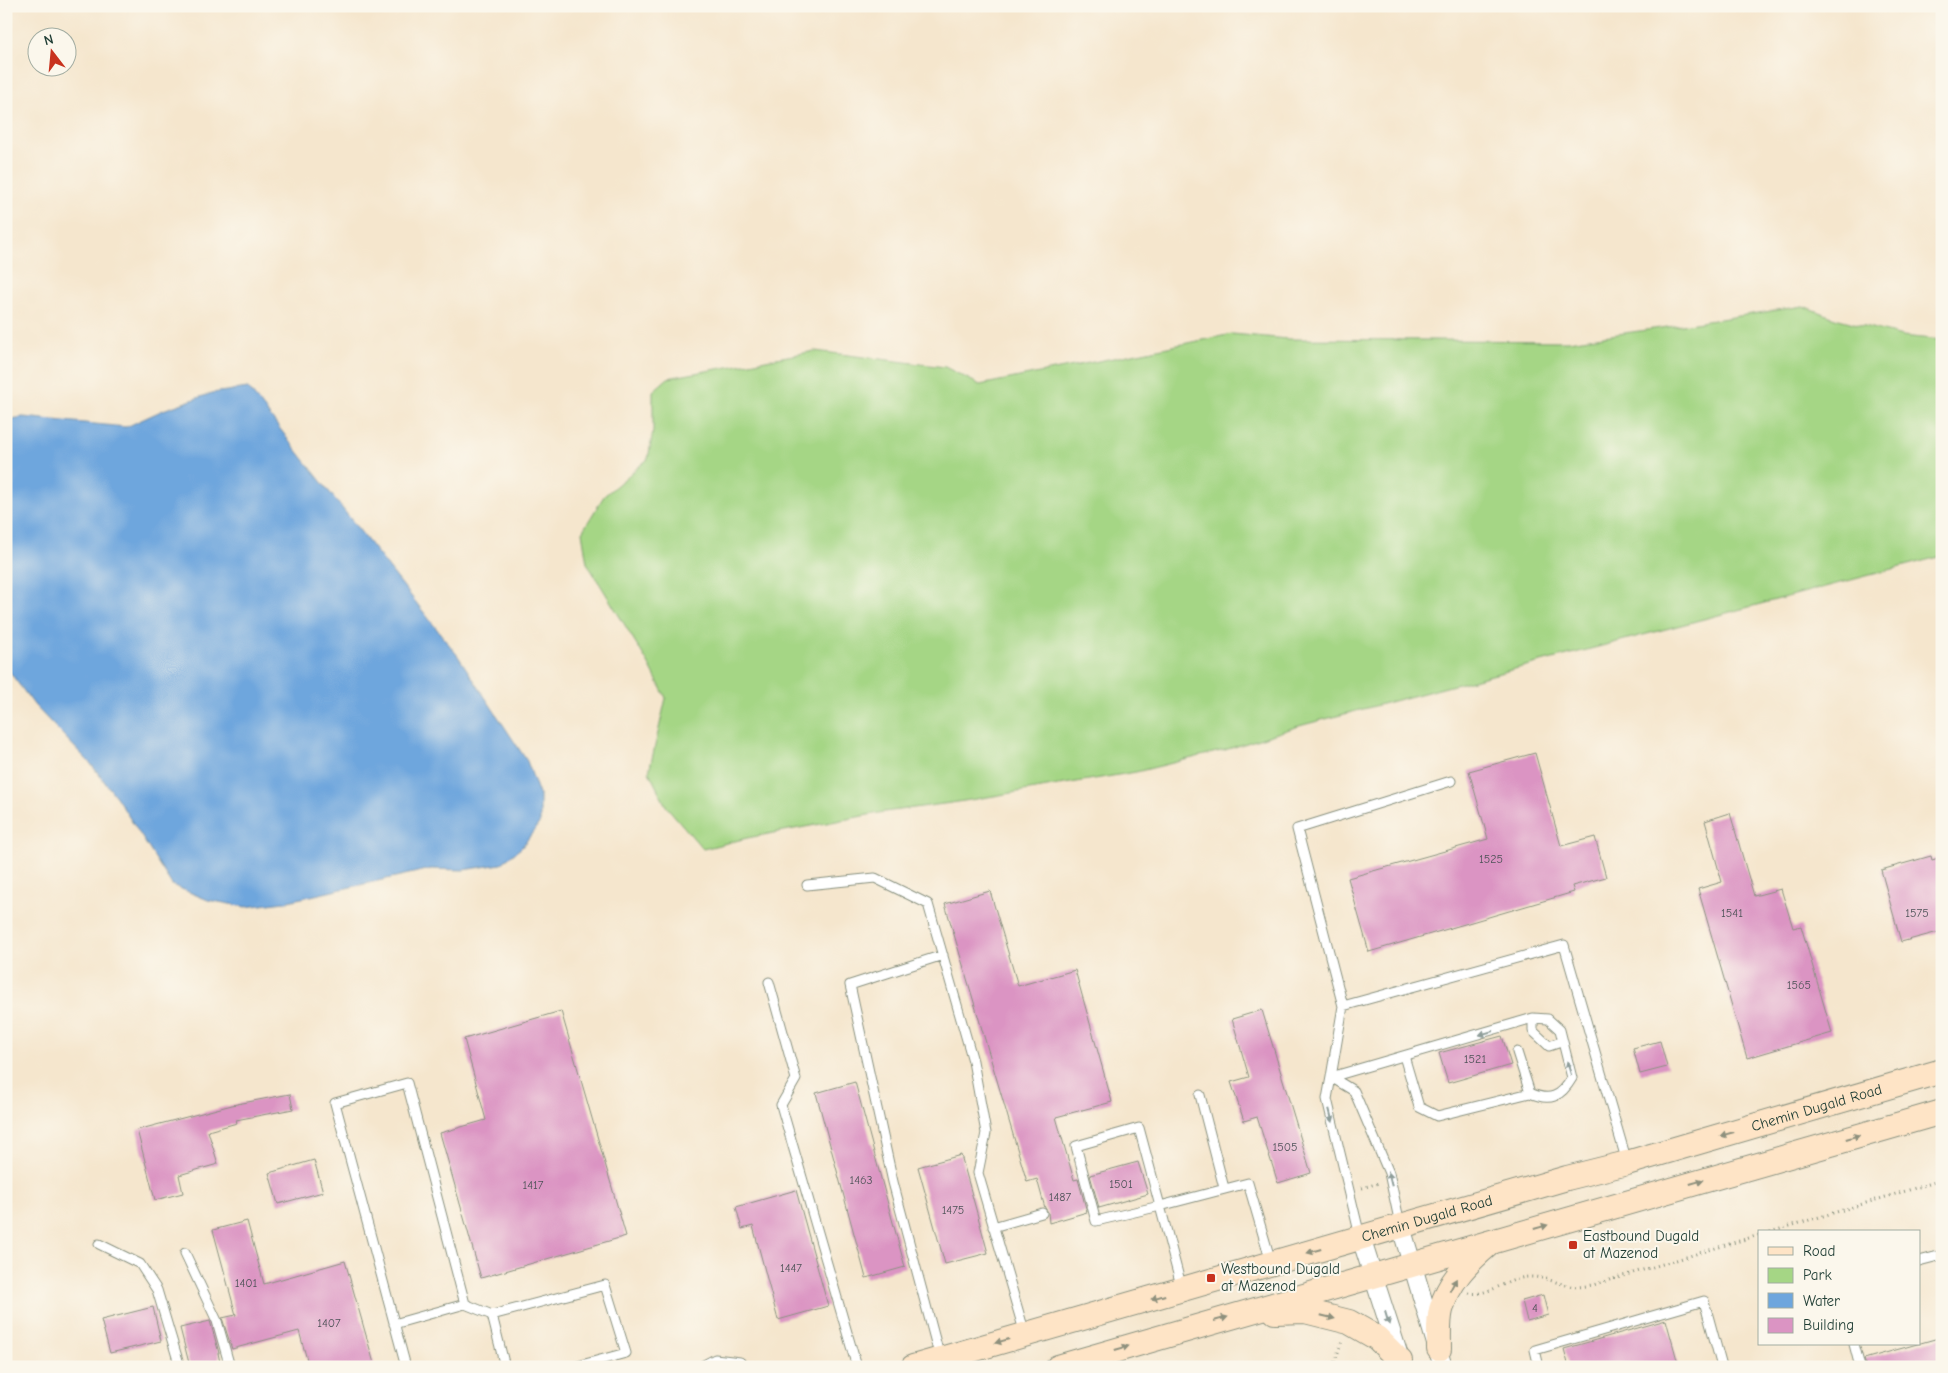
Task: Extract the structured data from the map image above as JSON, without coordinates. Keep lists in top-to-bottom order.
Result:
{
  "streets": {
    "main road": ["Chemin Dugald Road"]
  },
  "places": {
    "transit": ["Eastbound Dugald at Mazenod", "Westbound Dugald at Mazenod"]
  },
  "house_numbers": [
    "1525",
    "1541",
    "1575",
    "1565",
    "1521",
    "1505",
    "1463",
    "1501",
    "1417",
    "1487",
    "1475",
    "1447",
    "1401",
    "4",
    "1407"
  ],
  "legend": [
    "Road",
    "Park",
    "Water",
    "Building"
  ],
  "north": "top"
}
